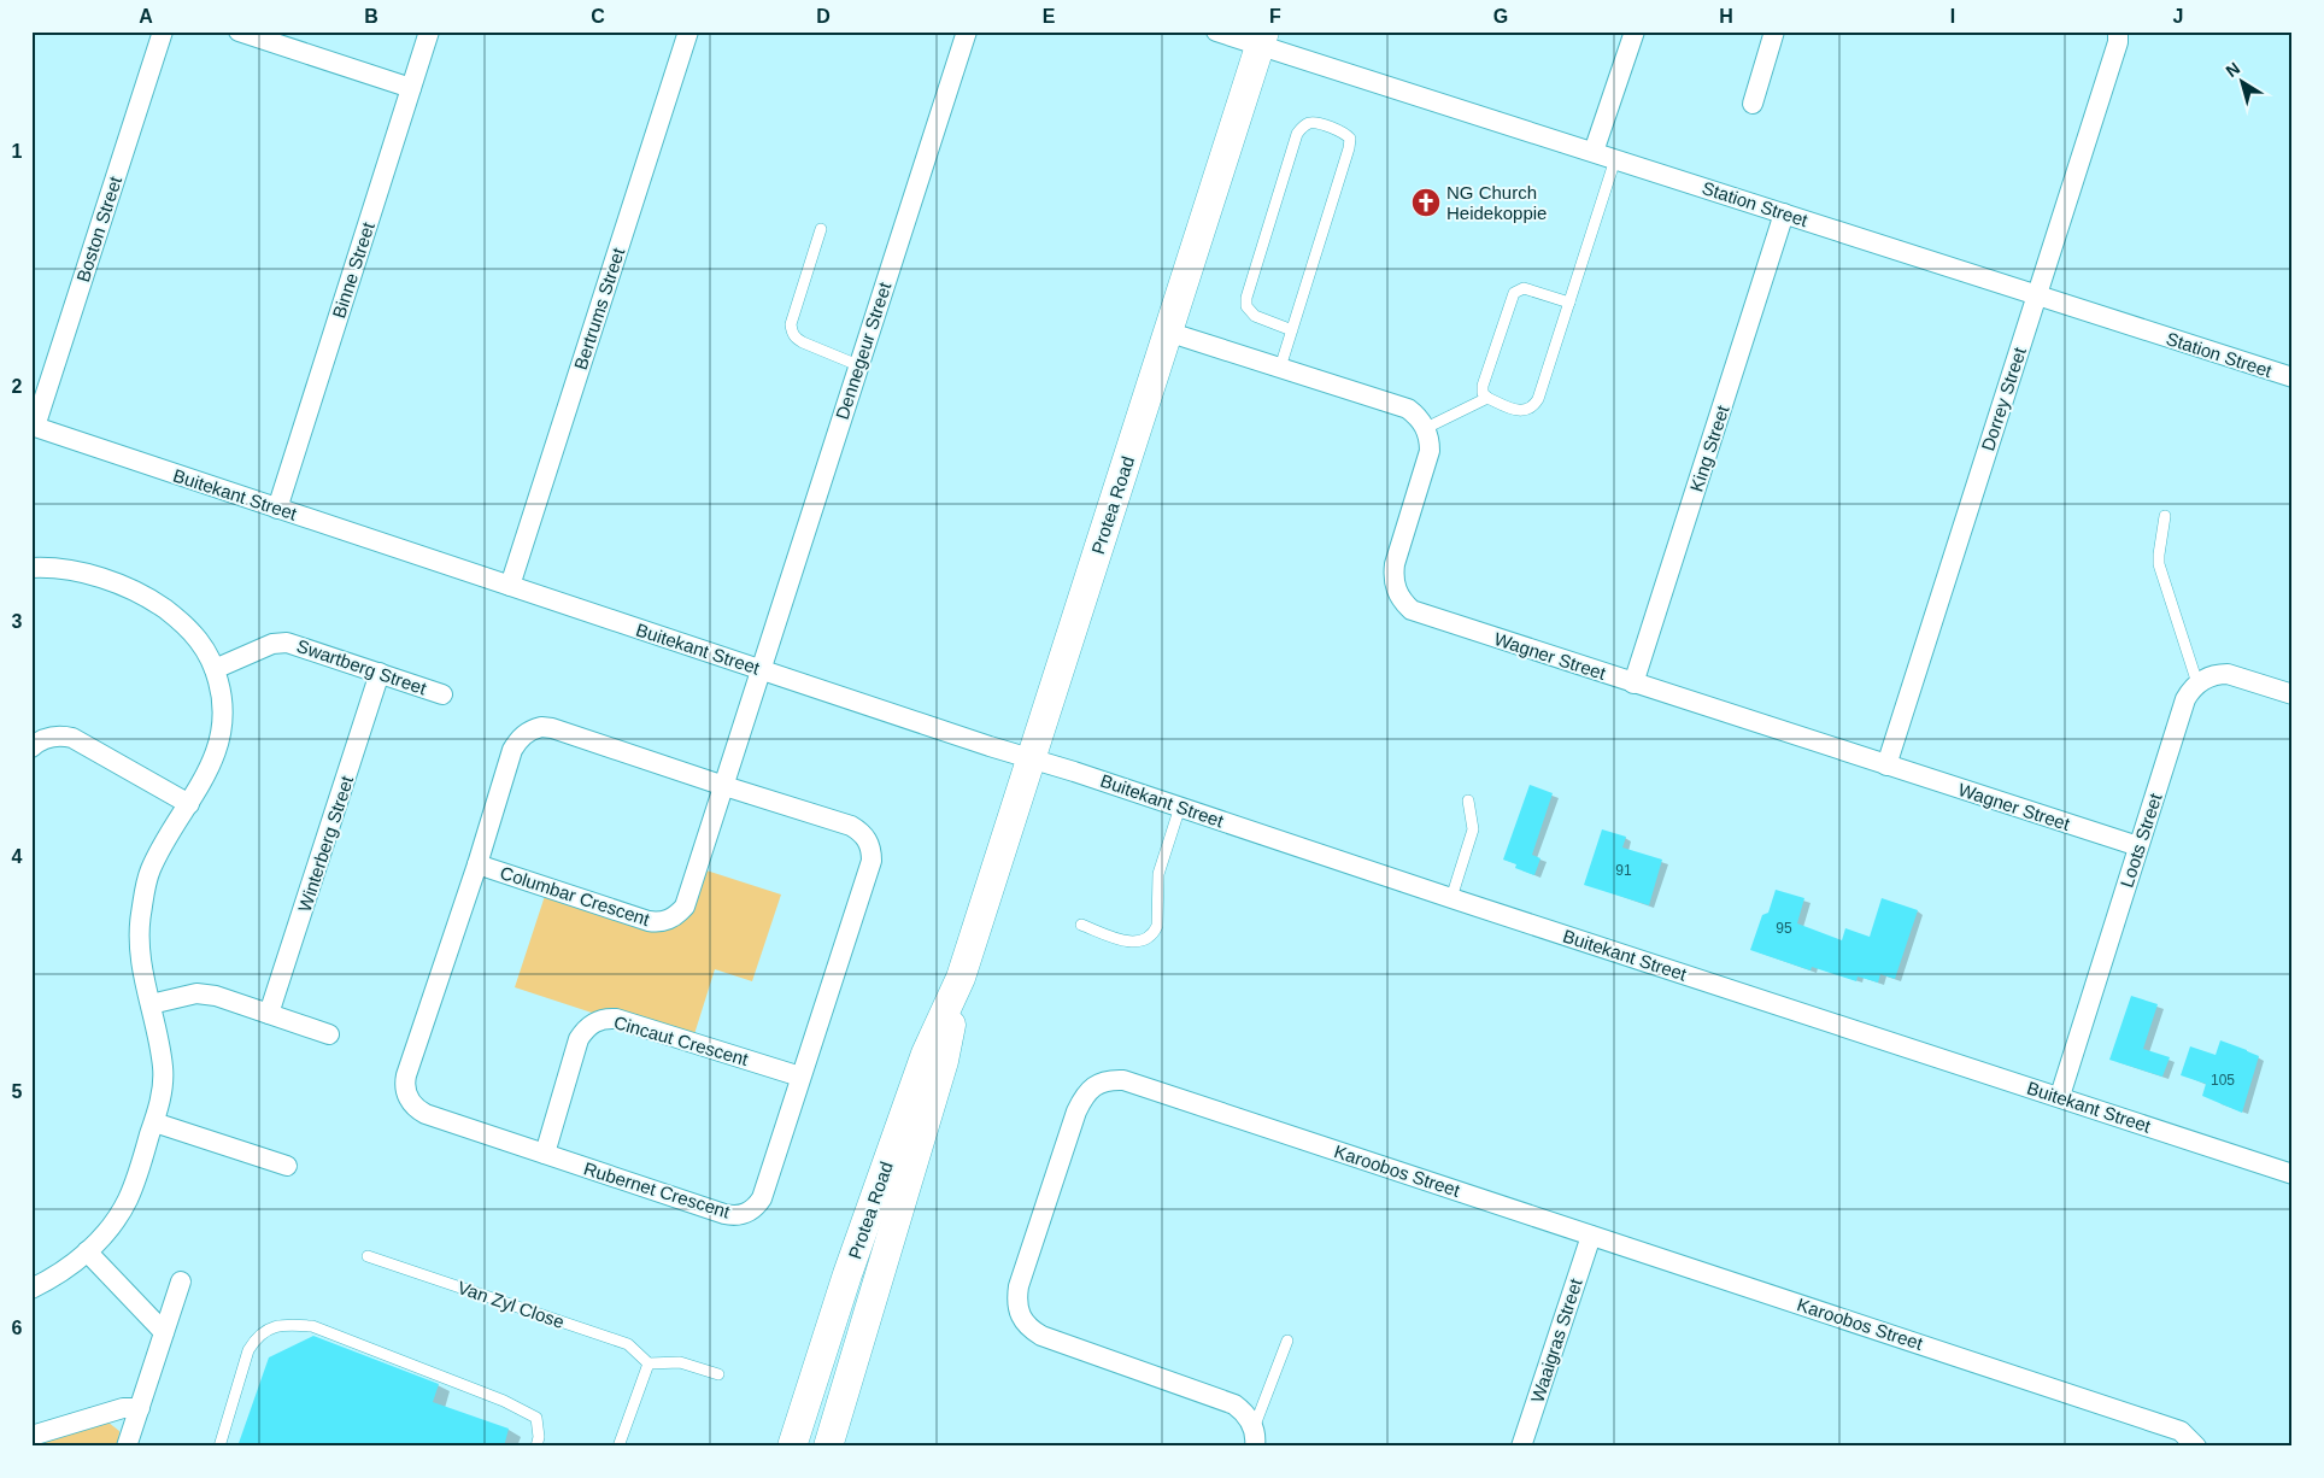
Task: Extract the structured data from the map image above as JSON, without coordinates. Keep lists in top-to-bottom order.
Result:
{
  "streets": {
    "street": [
      "Station Street",
      "Boston Street",
      "Binne Street",
      "Bertrums Street",
      "Dennegeur Street",
      "Dorrey Street",
      "King Street",
      "Buitekant Street",
      "Protea Road",
      "Wagner Street",
      "Swartberg Street",
      "Loots Street",
      "Winterberg Street",
      "Columbar Crescent",
      "Cincaut Crescent",
      "Karoobos Street",
      "Rubernet Crescent",
      "Waaigras Street"
    ],
    "lane": ["Van Zyl Close"]
  },
  "crossings": [
    ["Station Street", "Dorrey Street"],
    ["Station Street", "King Street"],
    ["Station Street", "Protea Road"],
    ["Boston Street", "Buitekant Street"],
    ["Binne Street", "Buitekant Street"],
    ["Bertrums Street", "Buitekant Street"],
    ["Dennegeur Street", "Buitekant Street"],
    ["Dennegeur Street", "Columbar Crescent"],
    ["Dennegeur Street", "Rubernet Crescent"],
    ["Dorrey Street", "Wagner Street"],
    ["King Street", "Wagner Street"],
    ["Buitekant Street", "Protea Road"],
    ["Buitekant Street", "Loots Street"],
    ["Wagner Street", "Loots Street"],
    ["Swartberg Street", "Winterberg Street"],
    ["Columbar Crescent", "Rubernet Crescent"],
    ["Cincaut Crescent", "Rubernet Crescent"],
    ["Karoobos Street", "Waaigras Street"]
  ],
  "places": {
    "church": ["NG Church Heidekoppie"]
  },
  "house_numbers": ["91", "95", "105"],
  "north": "top left",
  "grid": {
    "columns": [
      "A",
      "B",
      "C",
      "D",
      "E",
      "F",
      "G",
      "H",
      "I",
      "J"
    ],
    "rows": [
      "1",
      "2",
      "3",
      "4",
      "5",
      "6"
    ]
  }
}
